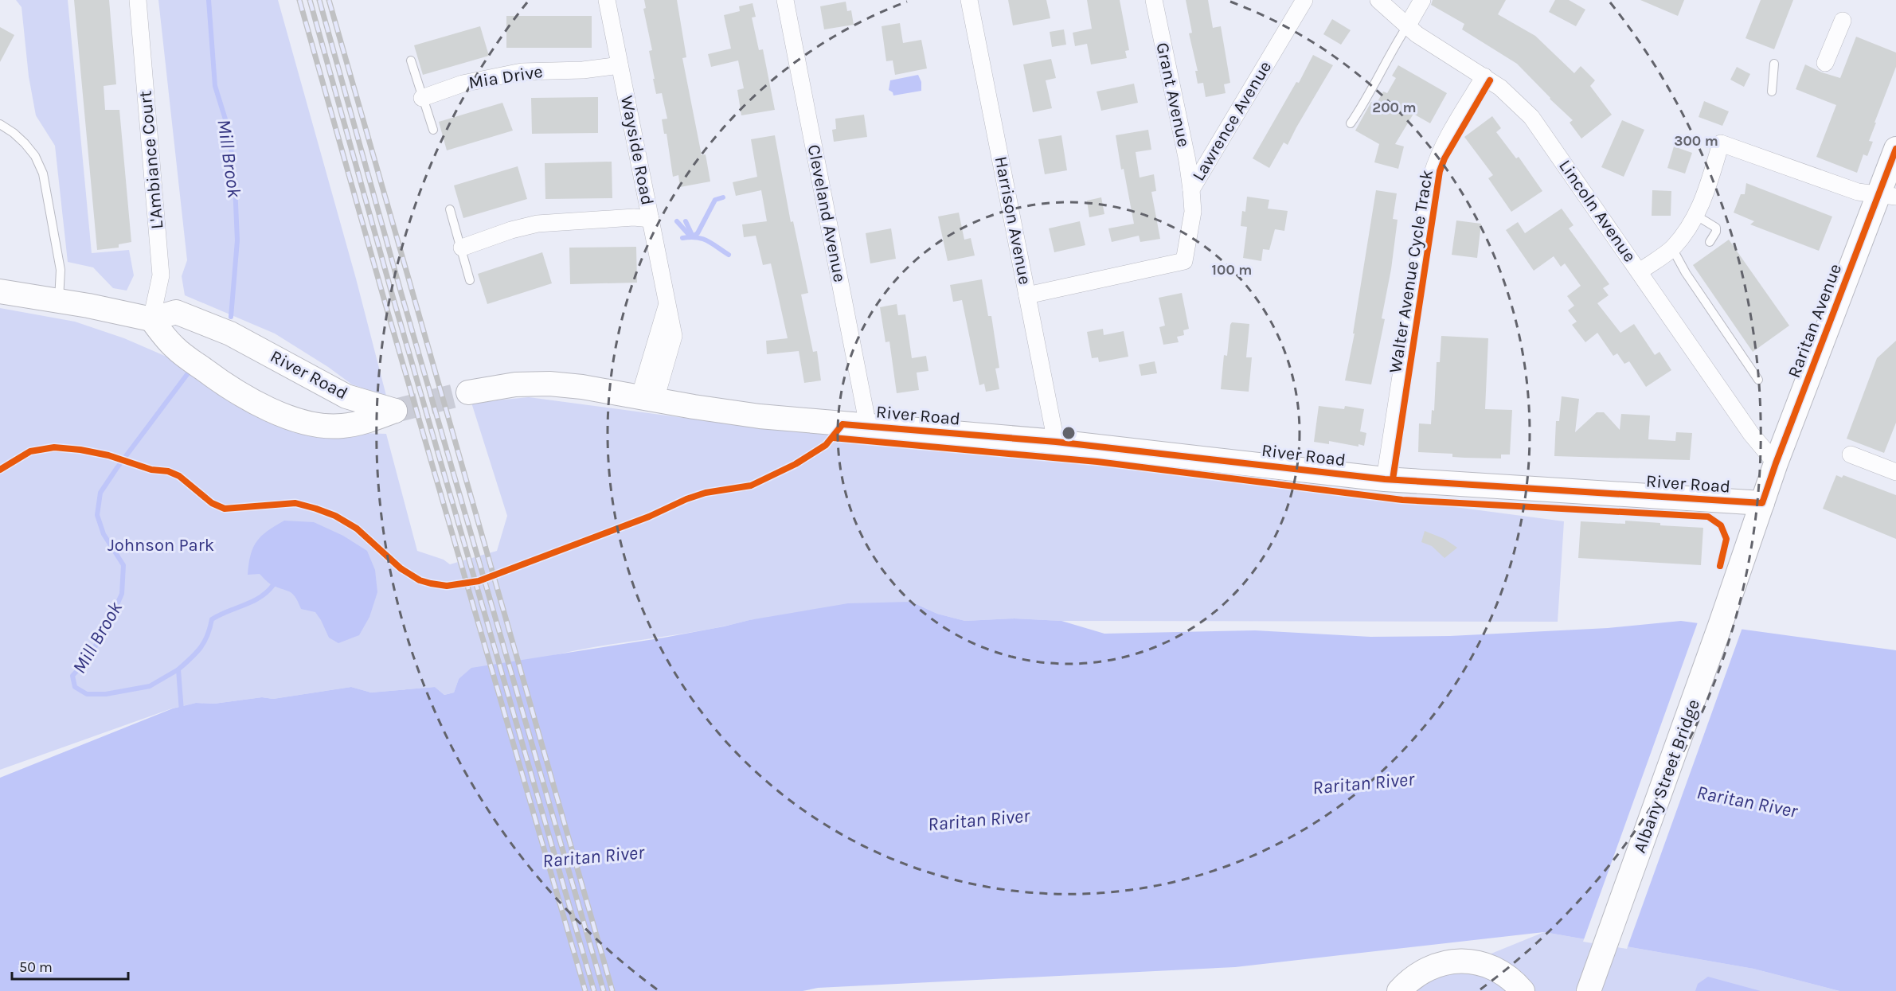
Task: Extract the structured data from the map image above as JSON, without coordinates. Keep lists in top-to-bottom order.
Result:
{
  "streets": {
    "street": [
      "Mia Drive",
      "Grant Avenue",
      "Lawrence Avenue",
      "Wayside Road",
      "L'Ambiance Court",
      "Lincoln Avenue",
      "Cleveland Avenue",
      "Harrison Avenue",
      "Raritan Avenue",
      "River Road",
      "Albany Street Bridge"
    ],
    "cycle path": ["Walter Avenue Cycle Track"]
  },
  "crossings": [
    ["Mia Drive", "Wayside Road"],
    ["Grant Avenue", "Lawrence Avenue"],
    ["Lawrence Avenue", "Harrison Avenue"],
    ["Wayside Road", "River Road"],
    ["L'Ambiance Court", "River Road"],
    ["Lincoln Avenue", "Raritan Avenue"],
    ["Cleveland Avenue", "River Road"],
    ["Harrison Avenue", "River Road"],
    ["Raritan Avenue", "River Road"],
    ["Raritan Avenue", "Albany Street Bridge"]
  ],
  "water": ["Mill Brook", "Raritan River"],
  "parks": ["Johnson Park"],
  "scale_bar": "50 m",
  "rings": ["200 m", "300 m", "100 m"]
}
